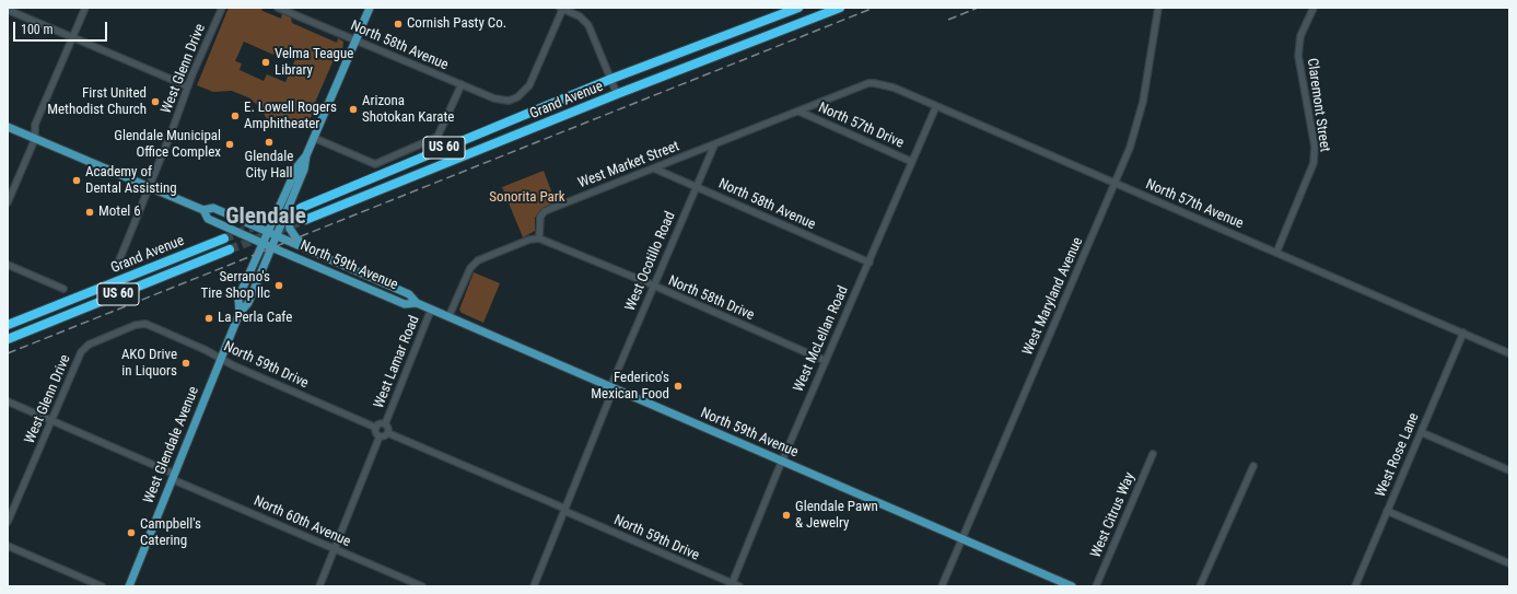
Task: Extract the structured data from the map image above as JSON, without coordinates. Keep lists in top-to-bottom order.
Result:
{
  "streets": {
    "highway": ["Grand Avenue", "US 60"],
    "main road": ["North 59th Avenue", "West Glendale Avenue"],
    "street": [
      "North 58th Avenue",
      "West Glenn Drive",
      "Claremont Street",
      "North 57th Drive",
      "West Market Street",
      "North 57th Avenue",
      "West Ocotillo Road",
      "West Maryland Avenue",
      "North 58th Drive",
      "West McLellan Road",
      "West Lamar Road",
      "North 59th Drive",
      "West Rose Lane",
      "West Citrus Way",
      "North 60th Avenue"
    ]
  },
  "crossings": [
    ["North 58th Avenue", "West Market Street"],
    ["North 58th Avenue", "West Ocotillo Road"],
    ["North 58th Avenue", "West McLellan Road"],
    ["North 58th Avenue", "West Glendale Avenue"],
    ["West Glenn Drive", "North 59th Avenue"],
    ["West Glenn Drive", "North 59th Drive"],
    ["West Glenn Drive", "North 60th Avenue"],
    ["Claremont Street", "North 57th Avenue"],
    ["North 57th Drive", "West Market Street"],
    ["North 57th Drive", "West McLellan Road"],
    ["West Market Street", "North 57th Avenue"],
    ["West Market Street", "West Ocotillo Road"],
    ["West Market Street", "North 58th Drive"],
    ["North 57th Avenue", "West Maryland Avenue"],
    ["North 57th Avenue", "West McLellan Road"],
    ["North 57th Avenue", "West Rose Lane"],
    ["West Ocotillo Road", "North 59th Avenue"],
    ["West Ocotillo Road", "North 58th Drive"],
    ["West Ocotillo Road", "North 59th Drive"],
    ["North 59th Avenue", "West Maryland Avenue"],
    ["North 59th Avenue", "West McLellan Road"],
    ["North 59th Avenue", "West Lamar Road"],
    ["North 59th Avenue", "West Glendale Avenue"],
    ["North 58th Drive", "West McLellan Road"],
    ["West McLellan Road", "North 59th Drive"],
    ["West Lamar Road", "North 59th Drive"],
    ["North 59th Drive", "West Glendale Avenue"],
    ["West Glendale Avenue", "North 60th Avenue"]
  ],
  "districts": ["Glendale"],
  "parks": ["Sonorita Park"],
  "places": [
    "Cornish Pasty Co.",
    "Velma Teague Library",
    "First United Methodist Church",
    "Arizona Shotokan Karate",
    "E. Lowell Rogers Amphitheater",
    "Glendale City Hall",
    "Glendale Municipal Office Complex",
    "Academy of Dental Assisting",
    "Motel 6",
    "Serrano's Tire Shop llc",
    "La Perla Cafe",
    "AKO Drive in Liquors",
    "Federico's Mexican Food",
    "Glendale Pawn & Jewelry",
    "Campbell's Catering"
  ],
  "scale_bar": "100 m"
}
